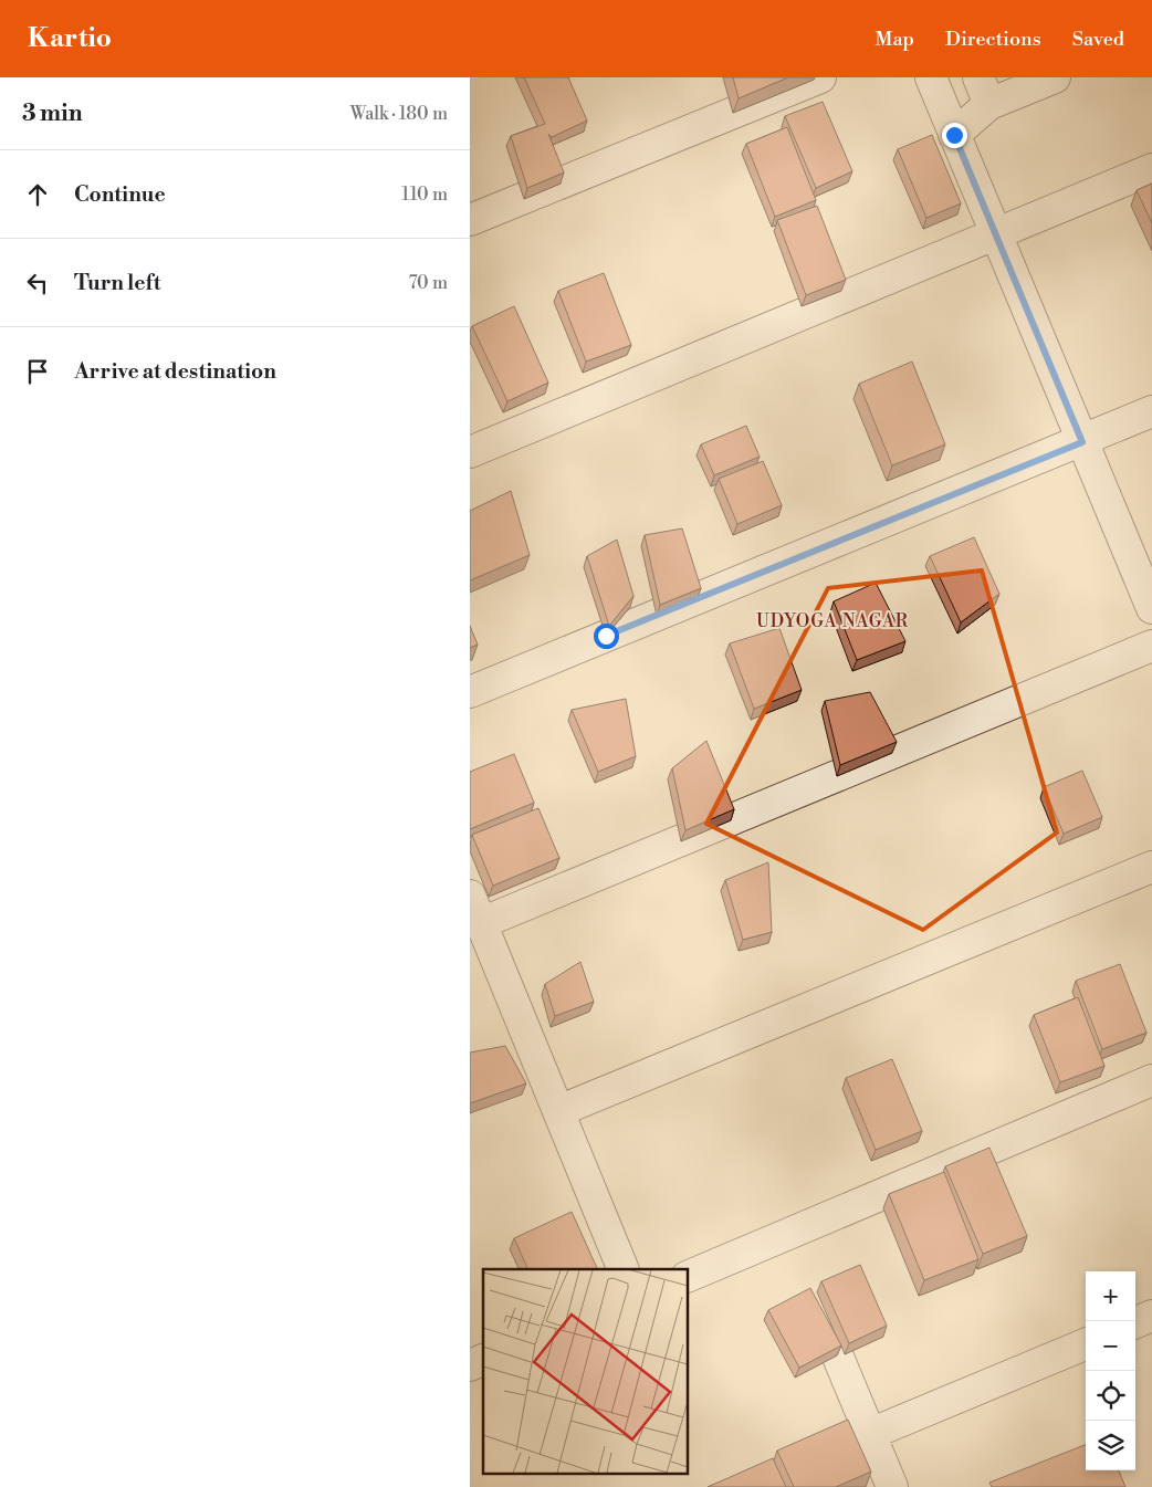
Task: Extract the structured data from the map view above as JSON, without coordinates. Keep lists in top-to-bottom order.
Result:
{
  "districts": ["UDYOGA NAGAR"],
  "page": {
    "header": "Kartio",
    "nav": ["Map", "Directions", "Saved"],
    "heading": ["3 min", "Walk · 180 m"],
    "list": [
      ["Continue", "110 m"],
      ["Turn left", "70 m"],
      "Arrive at destination"
    ],
    "map_buttons": ["+", "−"]
  }
}
